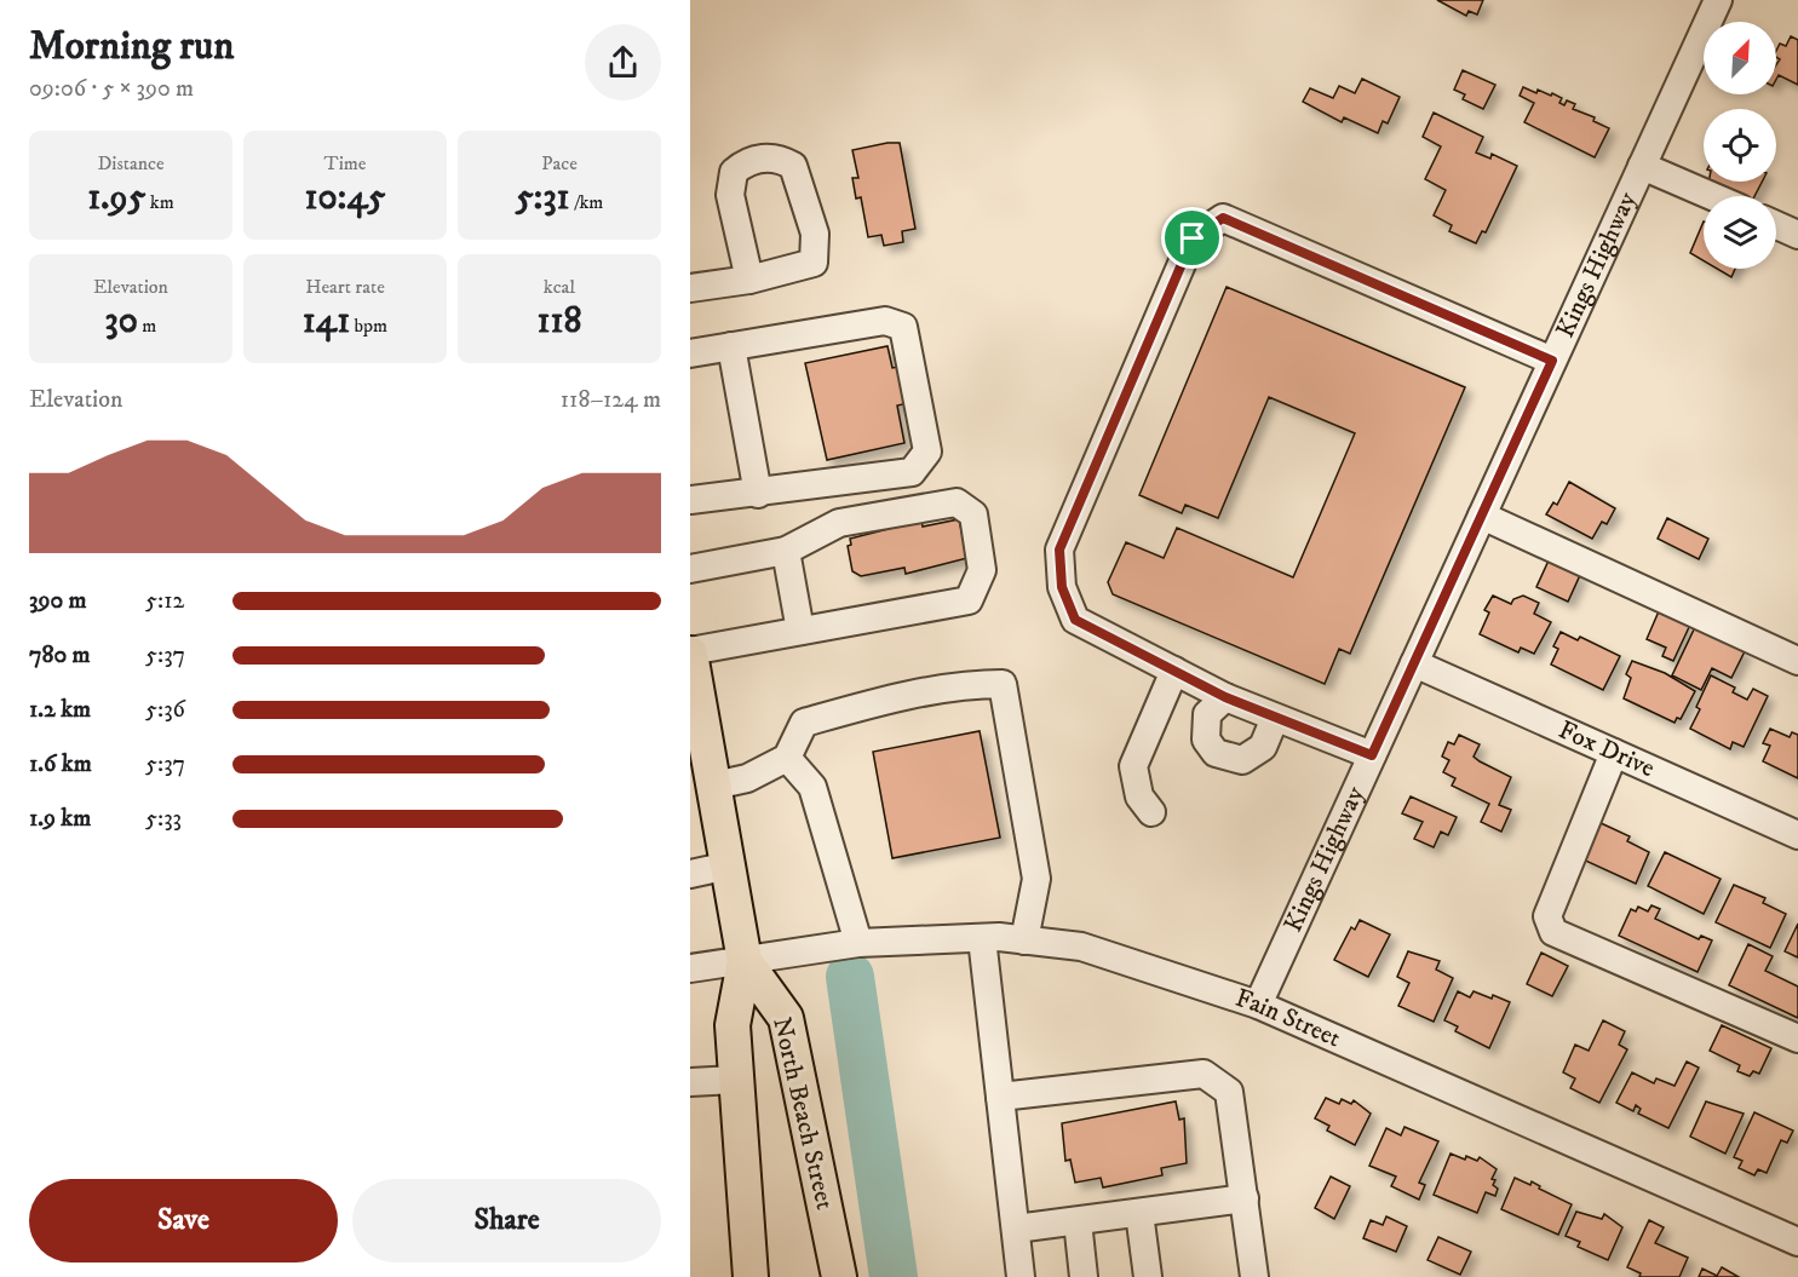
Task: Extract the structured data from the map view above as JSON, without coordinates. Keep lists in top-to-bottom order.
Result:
{
  "streets": {
    "main road": ["North Beach Street"],
    "street": ["Kings Highway", "Fox Drive", "Fain Street"]
  },
  "crossings": [
    ["Kings Highway", "Fox Drive"],
    ["Kings Highway", "Fain Street"],
    ["Fain Street", "North Beach Street"]
  ],
  "north": "top right",
  "page": {
    "heading": ["Morning run", "09:06 · 5 × 390 m"],
    "stats": [
      ["Distance", "1.95 km"],
      ["Time", "10:45"],
      ["Pace", "5:31 /km"],
      ["Elevation", "30 m"],
      ["Heart rate", "141 bpm"],
      ["kcal", "118"]
    ],
    "chart": ["Elevation", "118–124 m"],
    "list": [
      {
        "name": "390 m",
        "note": "5:12"
      },
      {
        "name": "780 m",
        "note": "5:37"
      },
      {
        "name": "1.2 km",
        "note": "5:36"
      },
      {
        "name": "1.6 km",
        "note": "5:37"
      },
      {
        "name": "1.9 km",
        "note": "5:33"
      }
    ],
    "buttons": ["Save", "Share"]
  }
}
